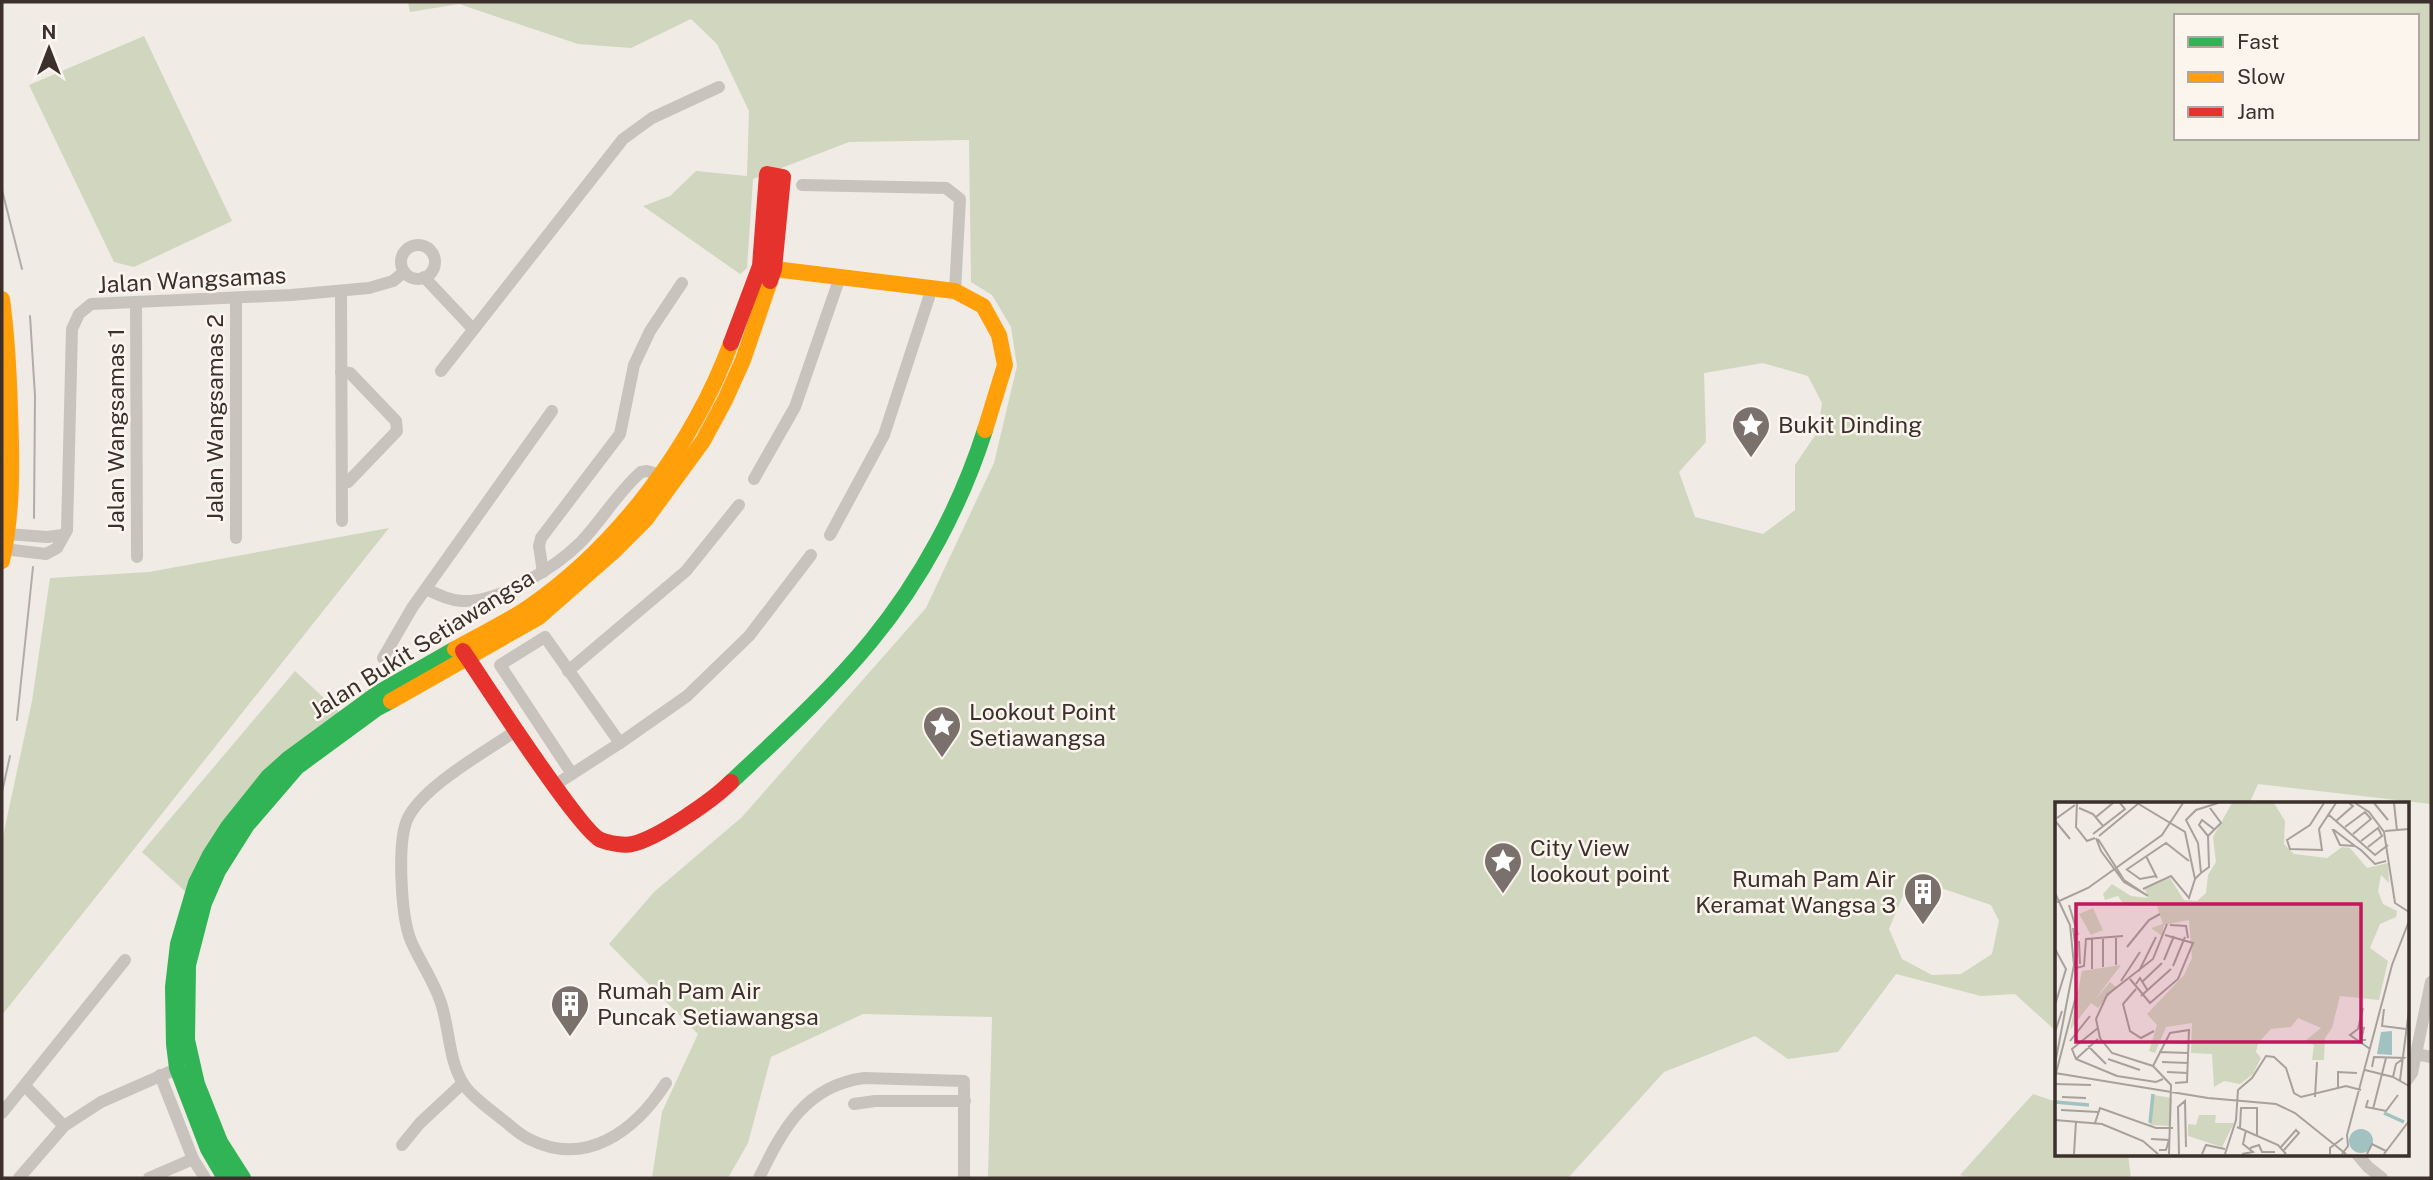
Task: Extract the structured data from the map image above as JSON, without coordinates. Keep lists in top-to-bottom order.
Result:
{
  "streets": {
    "main road": ["Jalan Bukit Setiawangsa"],
    "street": ["Jalan Wangsamas", "Jalan Wangsamas 2", "Jalan Wangsamas 1"]
  },
  "crossings": [
    ["Jalan Wangsamas", "Jalan Wangsamas 2"],
    ["Jalan Wangsamas", "Jalan Wangsamas 1"]
  ],
  "places": {
    "place": ["Bukit Dinding", "Lookout Point Setiawangsa", "City View lookout point"],
    "building": ["Rumah Pam Air Keramat Wangsa 3", "Rumah Pam Air Puncak Setiawangsa"]
  },
  "legend": ["Fast", "Slow", "Jam"],
  "north": "top"
}
